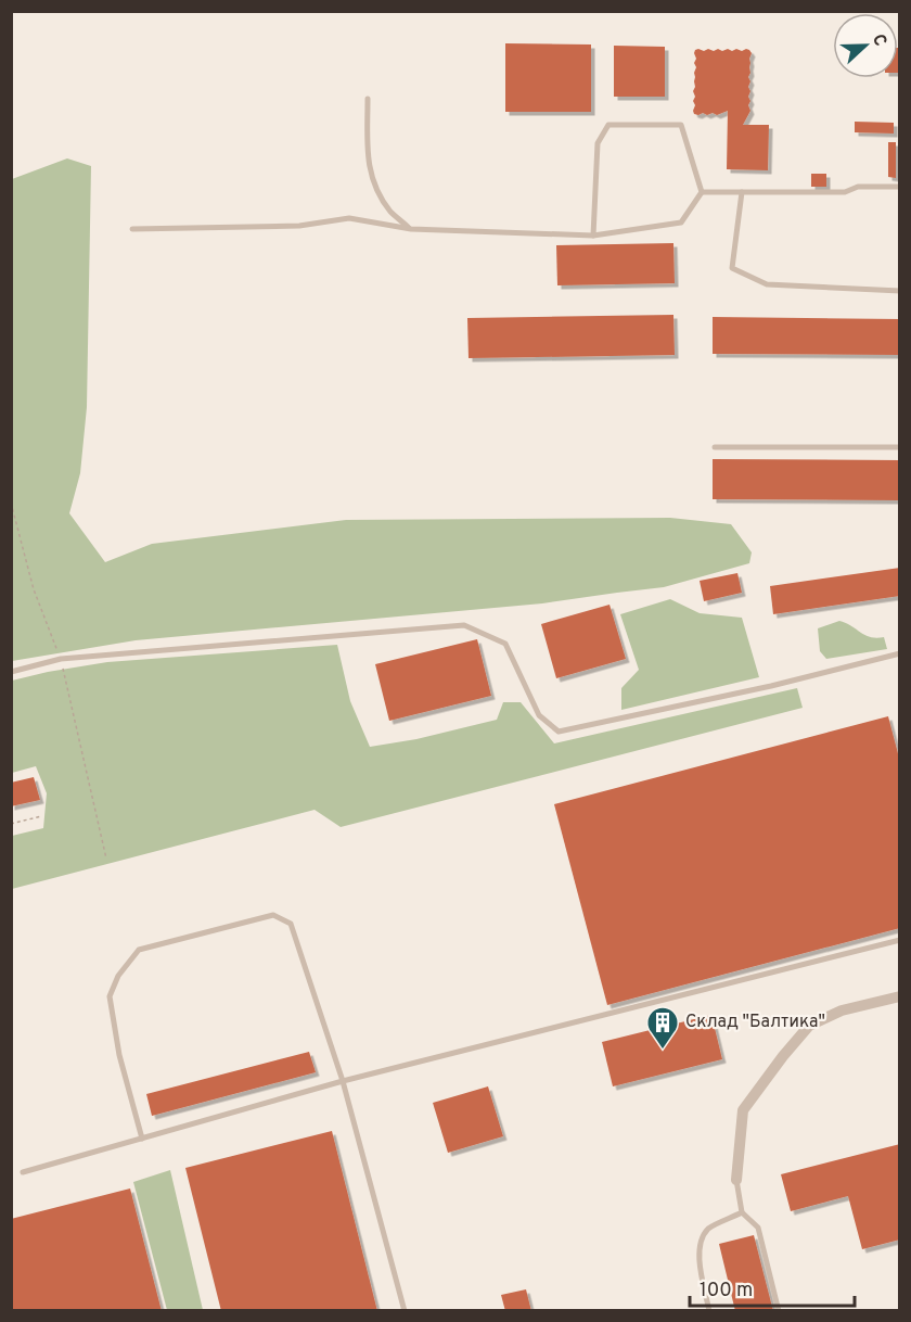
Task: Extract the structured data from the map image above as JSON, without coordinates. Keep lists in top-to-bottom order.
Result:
{
  "places": {
    "building": ["Склад \"Балтика\""]
  },
  "scale_bar": "100 m",
  "north": "right"
}
